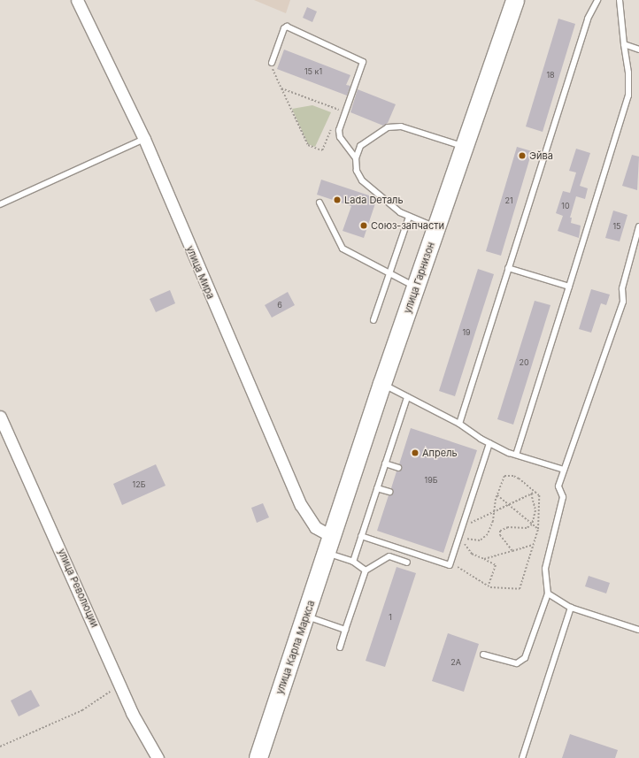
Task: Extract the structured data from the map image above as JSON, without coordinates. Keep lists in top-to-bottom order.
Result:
{
  "streets": {
    "main road": ["улица Гарнизон", "улица Карла Маркса"],
    "street": ["улица Мира", "улица Революции"]
  },
  "crossings": [
    ["улица Мира", "улица Гарнизон"],
    ["улица Мира", "улица Карла Маркса"],
    ["улица Гарнизон", "улица Карла Маркса"]
  ],
  "places": [
    "Эйва",
    "Lada Dеталь",
    "Союз-запчасти",
    "Апрель"
  ],
  "house_numbers": [
    "15 к1",
    "18",
    "21",
    "10",
    "15",
    "6",
    "19",
    "20",
    "19Б",
    "12Б",
    "1",
    "2А"
  ]
}
